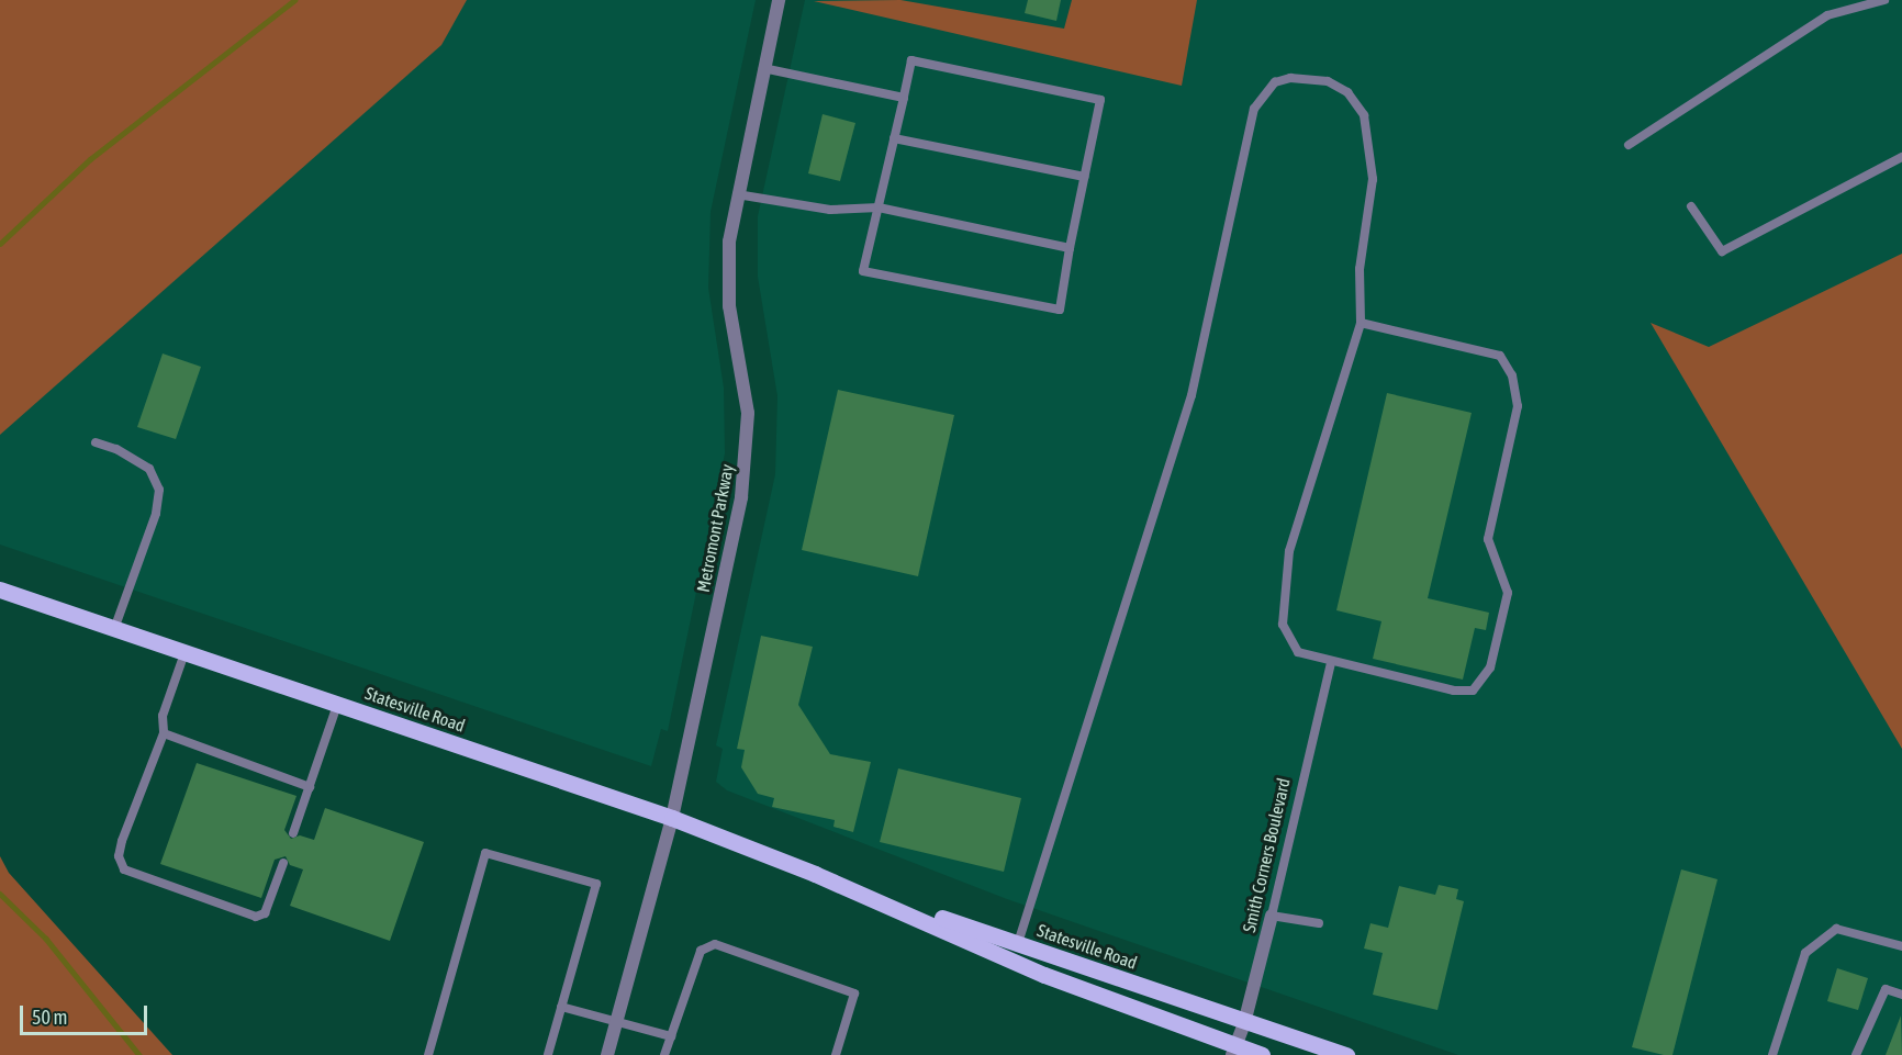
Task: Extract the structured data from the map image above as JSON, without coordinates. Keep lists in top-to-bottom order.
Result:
{
  "streets": {
    "main road": ["Statesville Road"],
    "street": ["Metromont Parkway", "Smith Corners Boulevard"]
  },
  "crossings": [
    ["Metromont Parkway", "Statesville Road"],
    ["Statesville Road", "Smith Corners Boulevard"]
  ],
  "scale_bar": "50 m"
}
